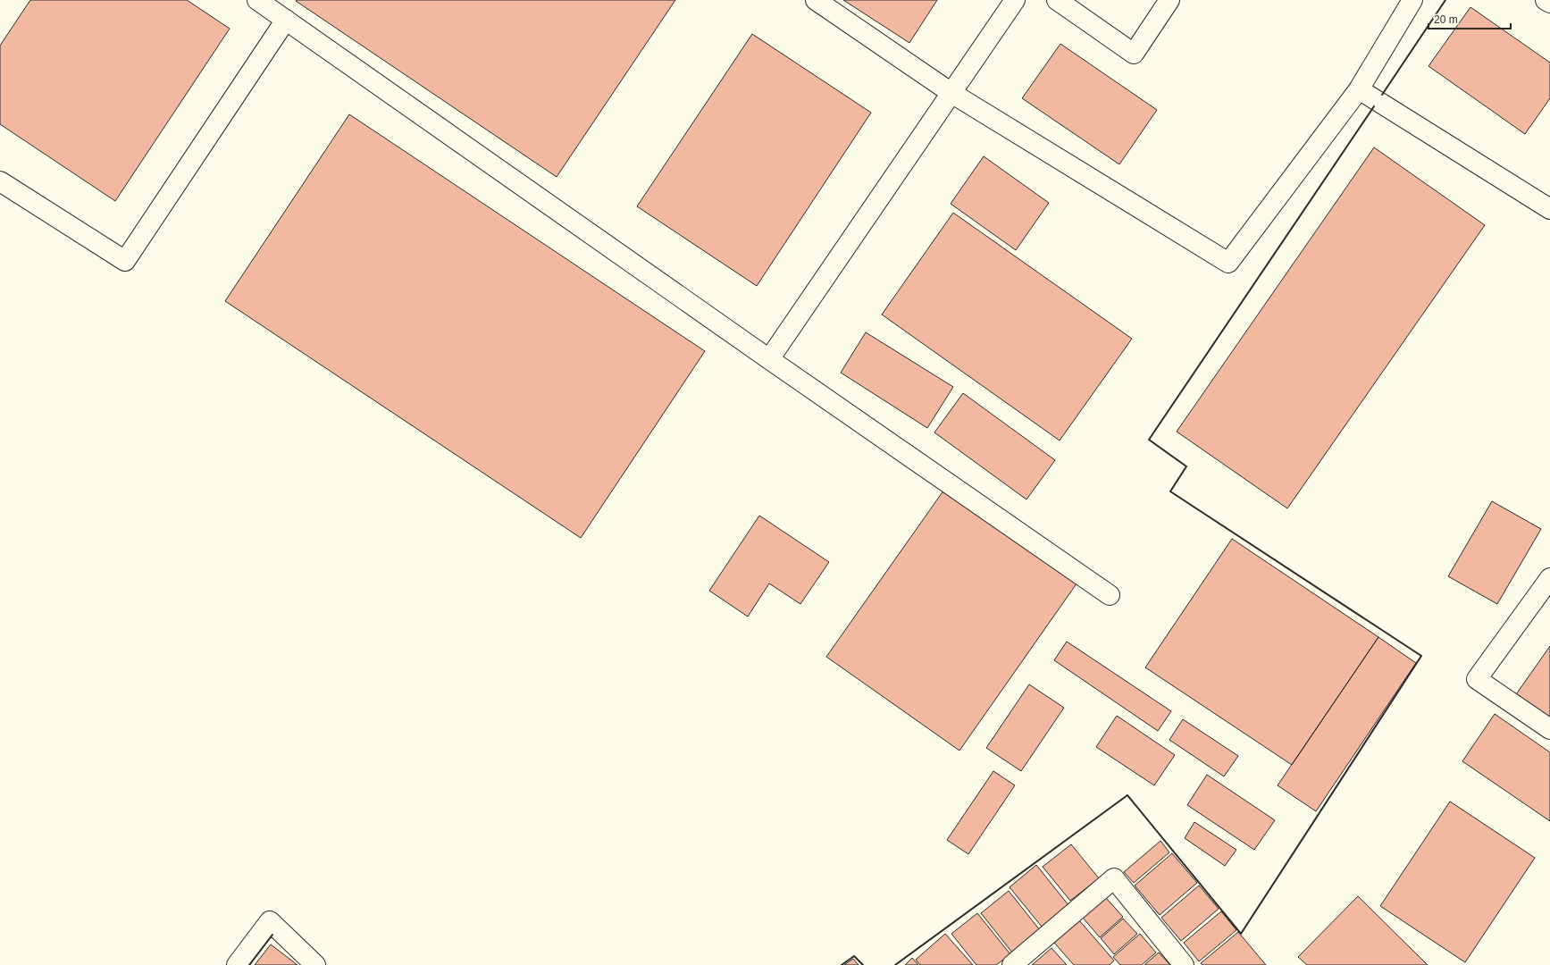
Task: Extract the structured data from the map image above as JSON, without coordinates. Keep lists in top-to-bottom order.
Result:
{
  "scale_bar": "20 m"
}
